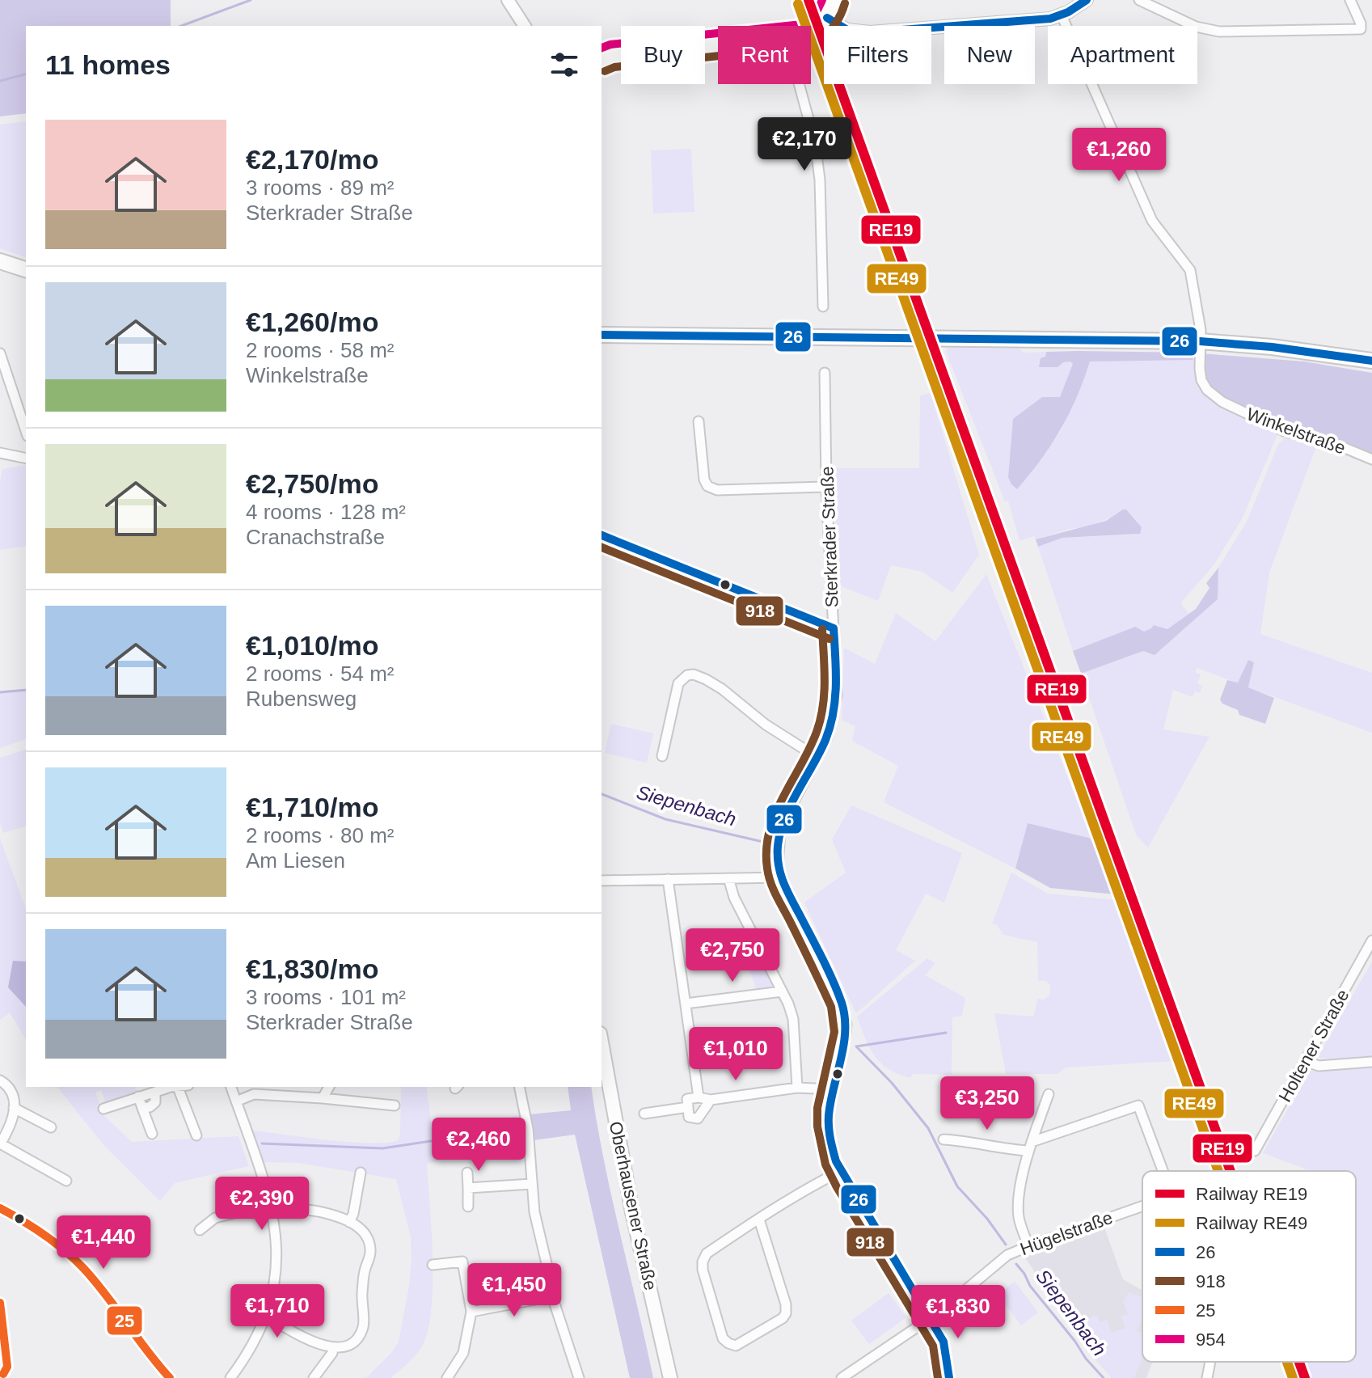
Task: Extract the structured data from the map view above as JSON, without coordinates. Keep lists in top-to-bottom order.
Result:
{
  "streets": {
    "main road": ["Oberhausener Straße"],
    "street": [
      "Winkelstraße",
      "Sterkrader Straße",
      "Holtener Straße",
      "Hügelstraße"
    ]
  },
  "crossings": [
    ["Sterkrader Straße", "Hügelstraße"]
  ],
  "water": ["Siepenbach"],
  "lines": [
    "rail line RE19",
    "transit line 26",
    "transit line 954",
    "transit line 918",
    "rail line RE49",
    "transit line 25"
  ],
  "legend": [
    "Railway RE19",
    "Railway RE49",
    "26",
    "918",
    "25",
    "954"
  ],
  "page": {
    "chip": [
      "Buy",
      "Rent",
      "Filters",
      "New",
      "Apartment"
    ],
    "heading": "11 homes",
    "list": [
      {
        "name": "€2,170/mo",
        "note": "3 rooms · 89 m² · Sterkrader Straße"
      },
      {
        "name": "€1,260/mo",
        "note": "2 rooms · 58 m² · Winkelstraße"
      },
      {
        "name": "€2,750/mo",
        "note": "4 rooms · 128 m² · Cranachstraße"
      },
      {
        "name": "€1,010/mo",
        "note": "2 rooms · 54 m² · Rubensweg"
      },
      {
        "name": "€1,710/mo",
        "note": "2 rooms · 80 m² · Am Liesen"
      },
      {
        "name": "€1,830/mo",
        "note": "3 rooms · 101 m² · Sterkrader Straße"
      }
    ],
    "price": [
      "€2,170",
      "€1,260",
      "€2,750",
      "€1,010",
      "€3,250",
      "€2,460",
      "€2,390",
      "€1,440",
      "€1,450",
      "€1,710",
      "€1,830"
    ]
  }
}
